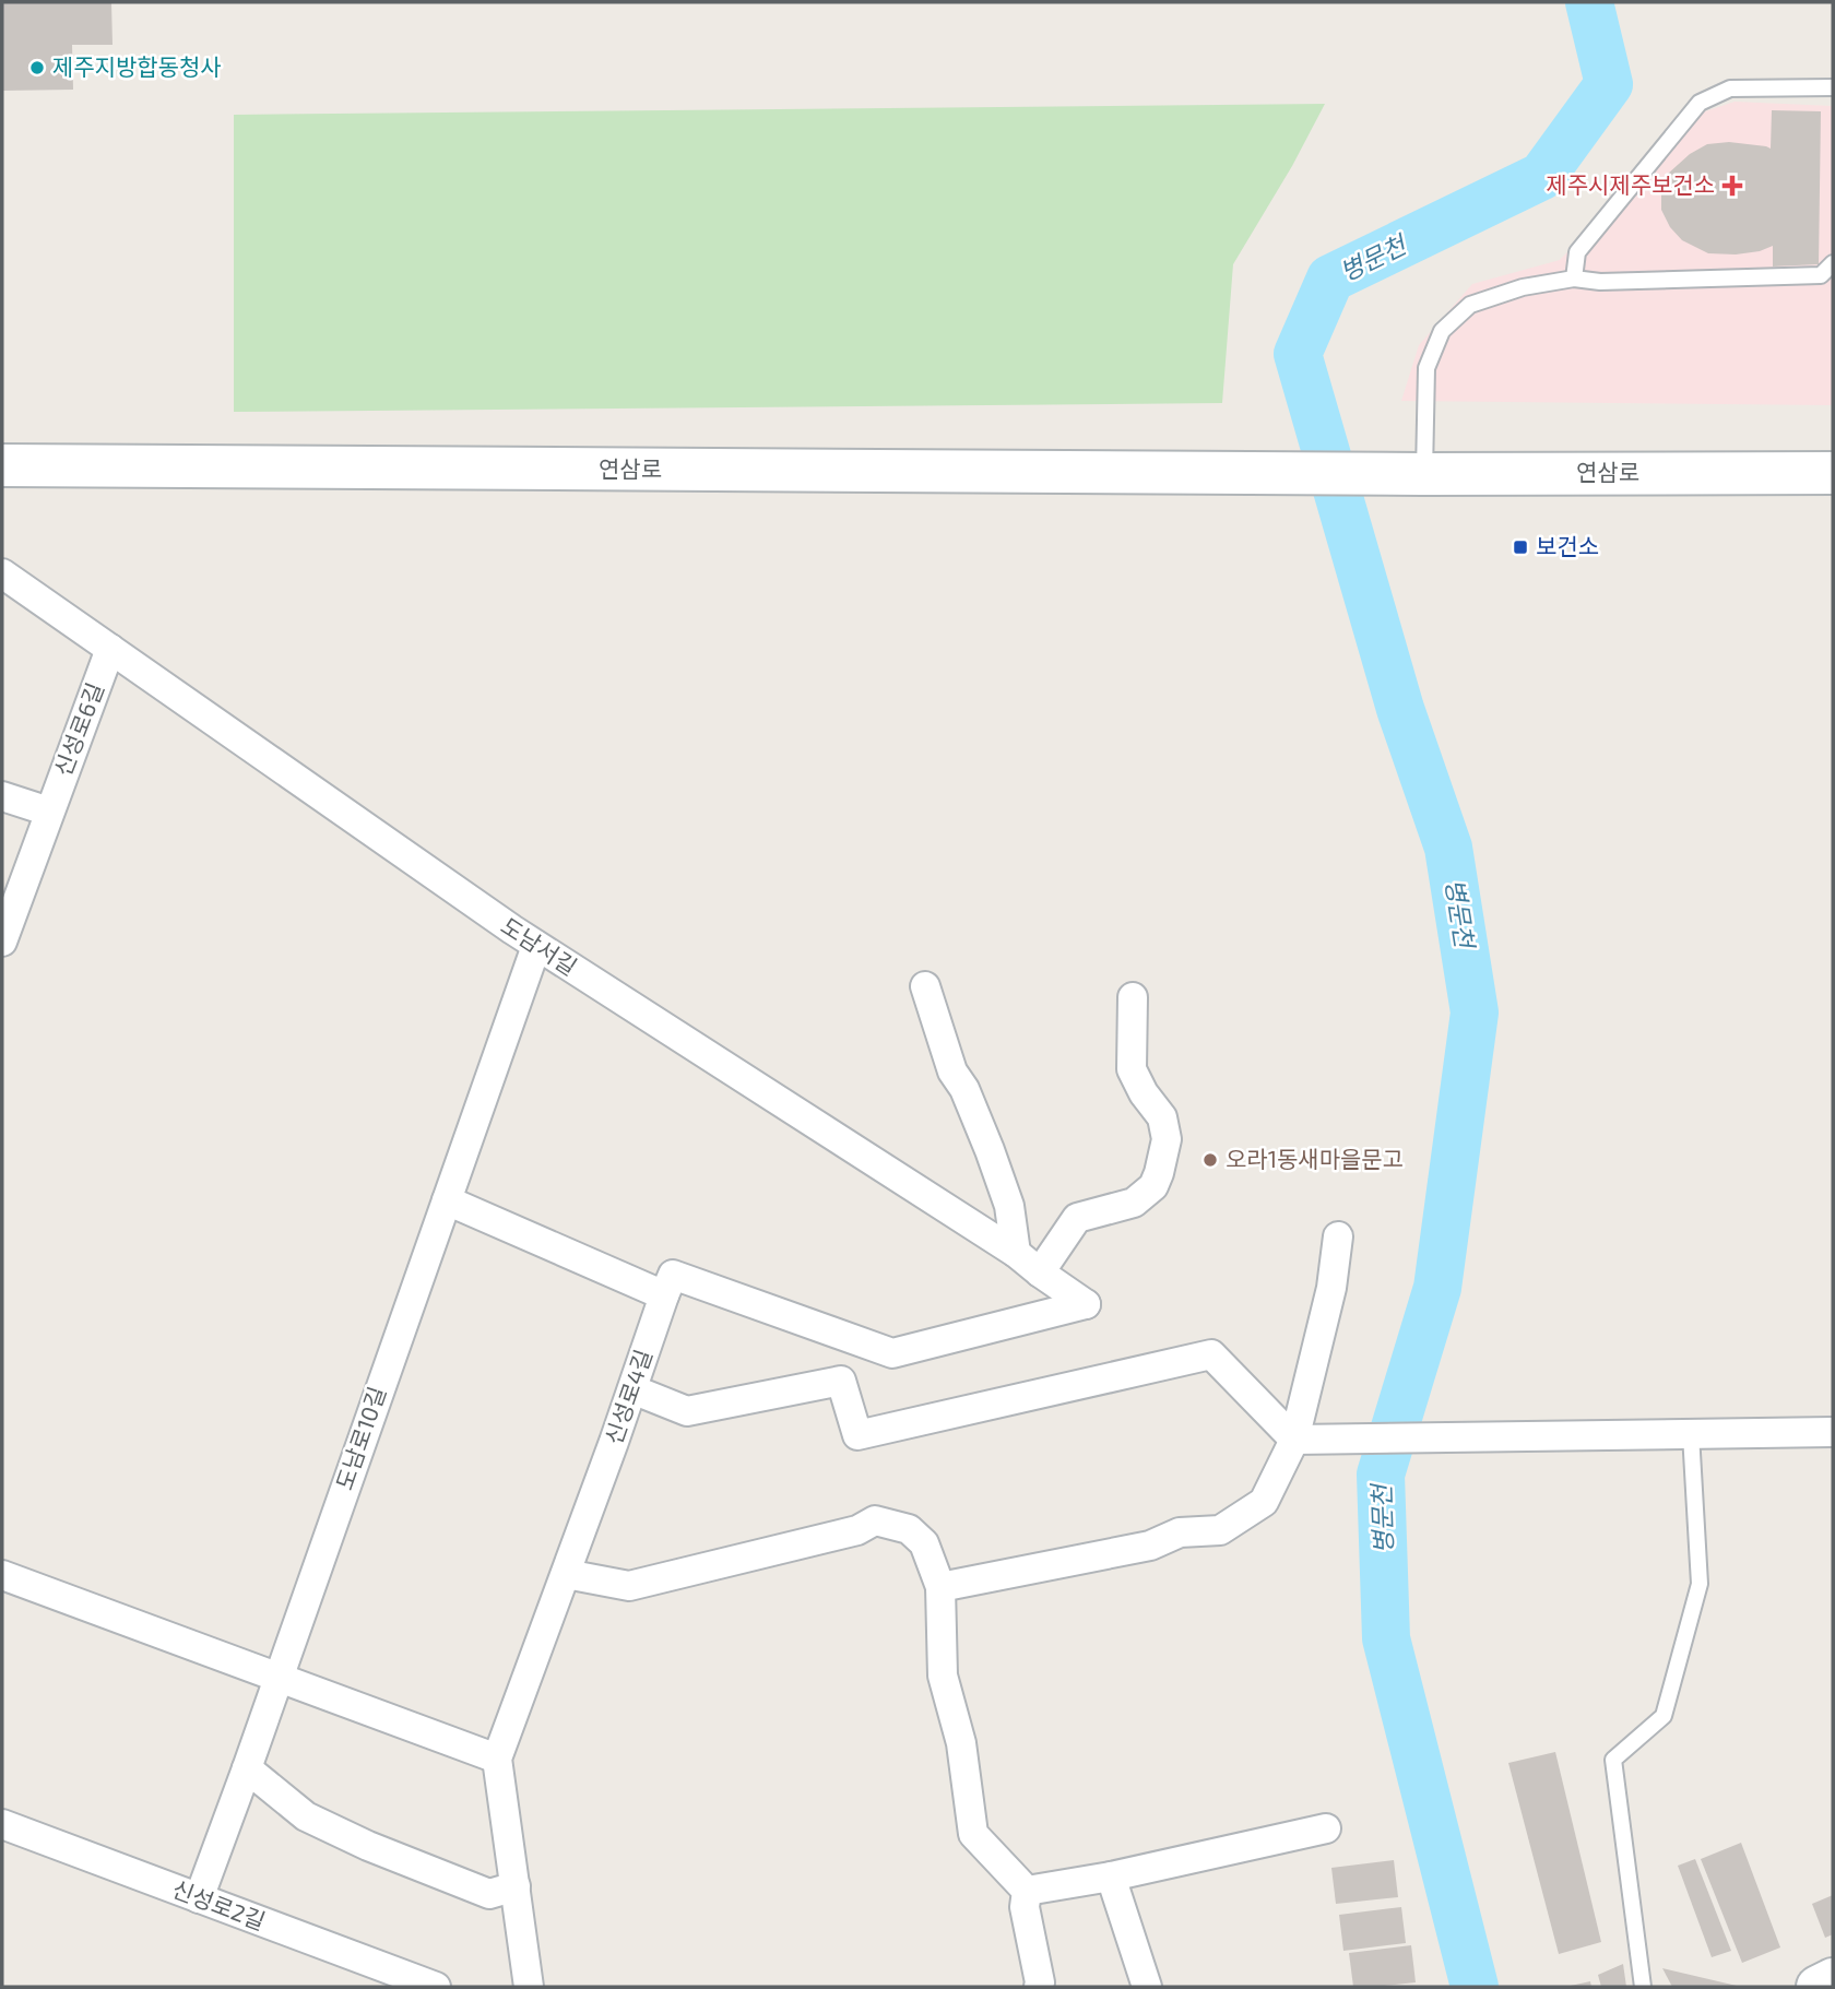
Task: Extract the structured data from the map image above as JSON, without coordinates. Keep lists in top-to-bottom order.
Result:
{
  "streets": {
    "main road": ["연삼로"],
    "street": [
      "신성로6길",
      "도남서길",
      "신성로4길",
      "도남로10길",
      "신성로2길"
    ]
  },
  "crossings": [
    ["신성로6길", "도남서길"],
    ["도남서길", "신성로4길"],
    ["도남로10길", "신성로2길"]
  ],
  "water": ["병문천"],
  "places": {
    "other": ["제주지방합동청사", "오라1동새마을문고"],
    "health": ["제주시제주보건소"],
    "transit": ["보건소"]
  }
}
